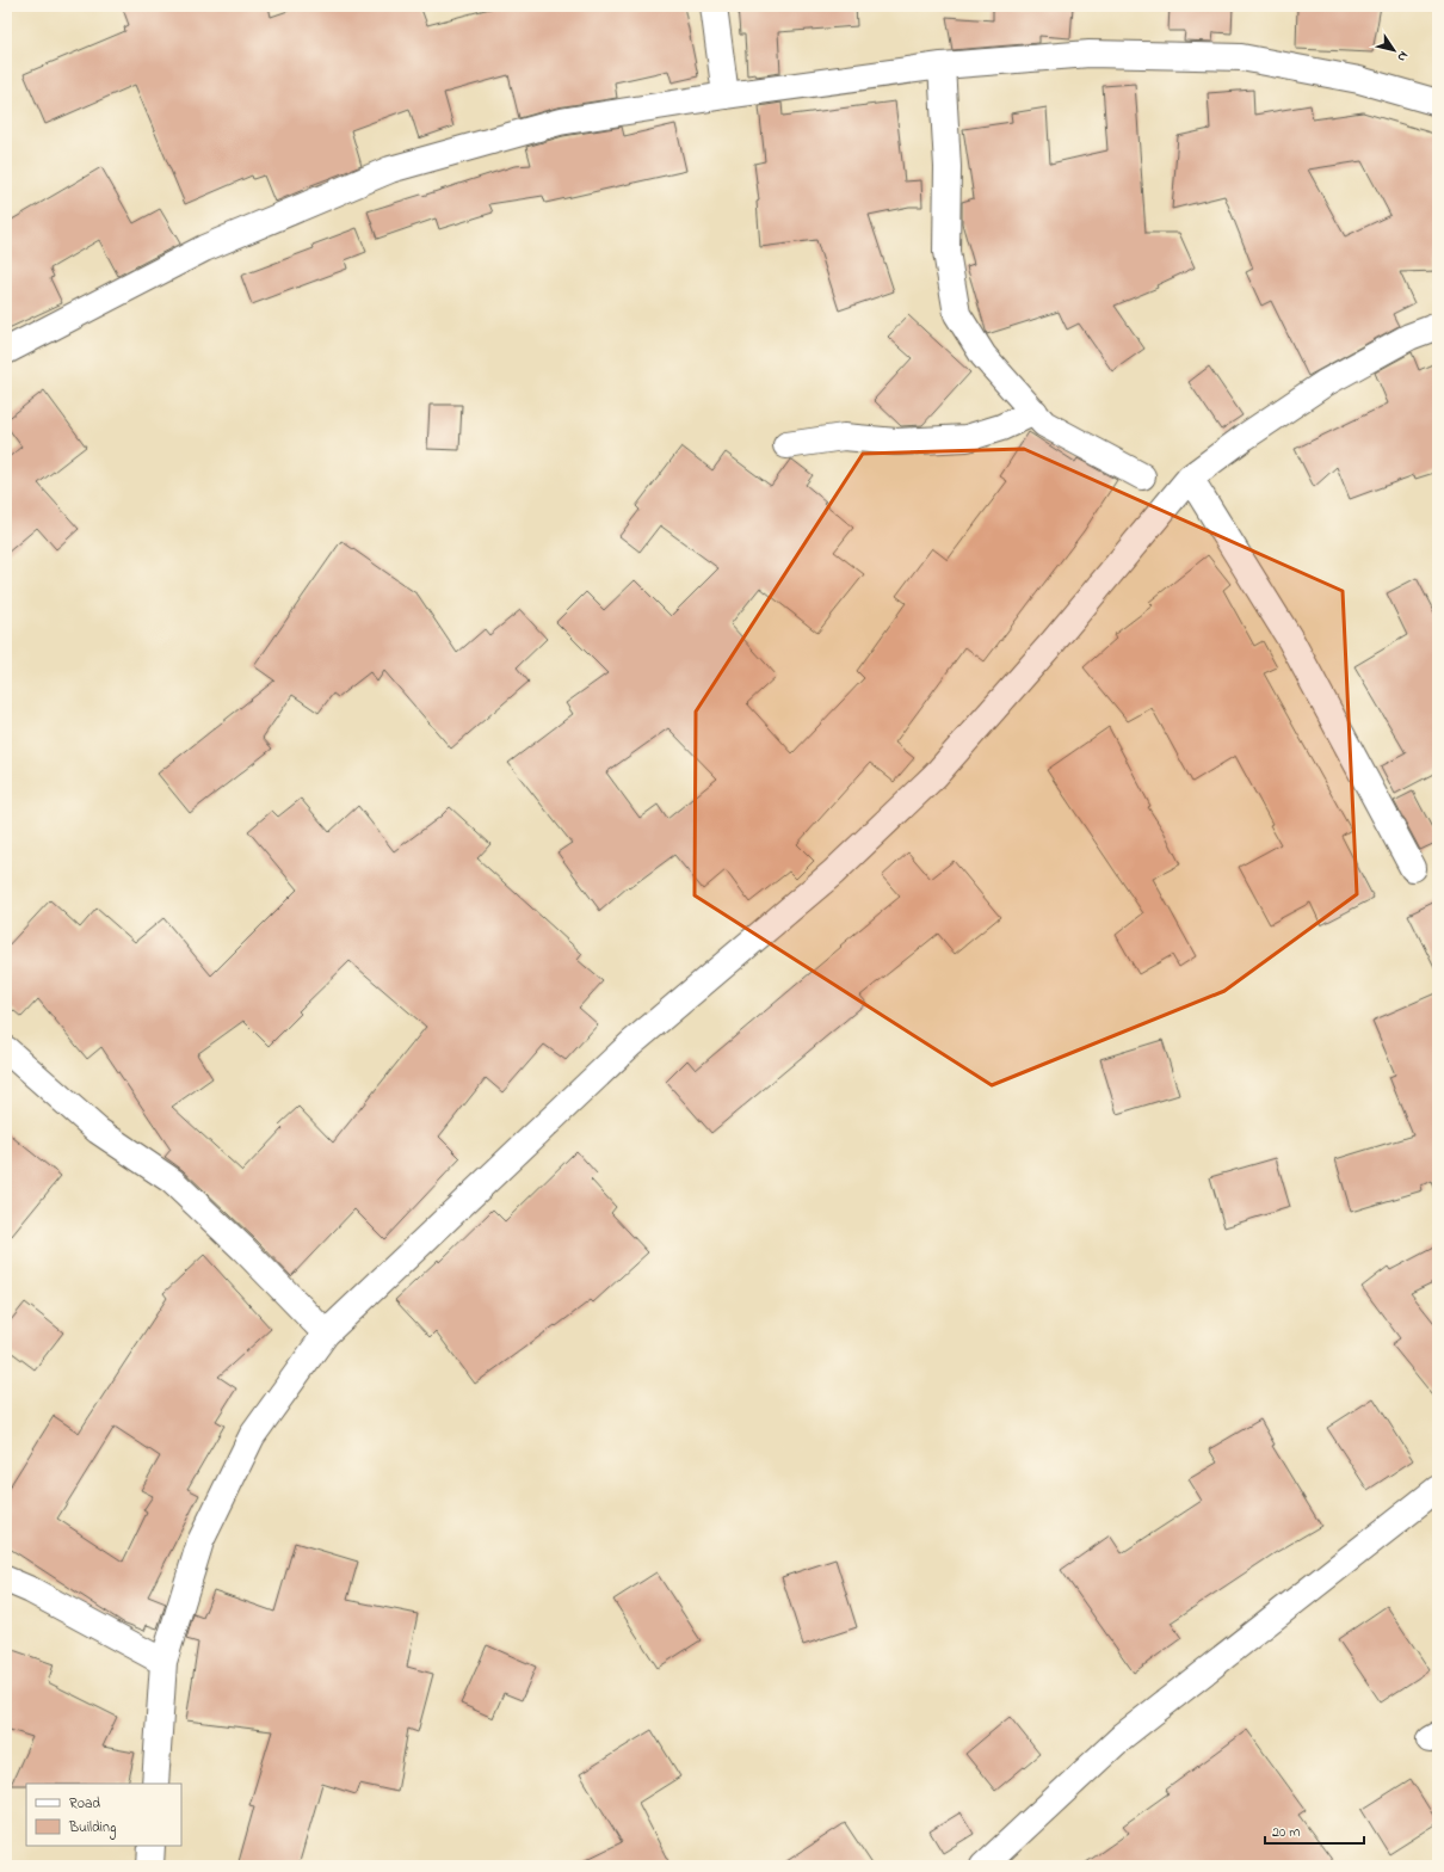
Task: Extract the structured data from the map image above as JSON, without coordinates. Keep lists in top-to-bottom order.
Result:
{
  "legend": ["Road", "Building"],
  "scale_bar": "20 m",
  "north": "bottom right"
}
